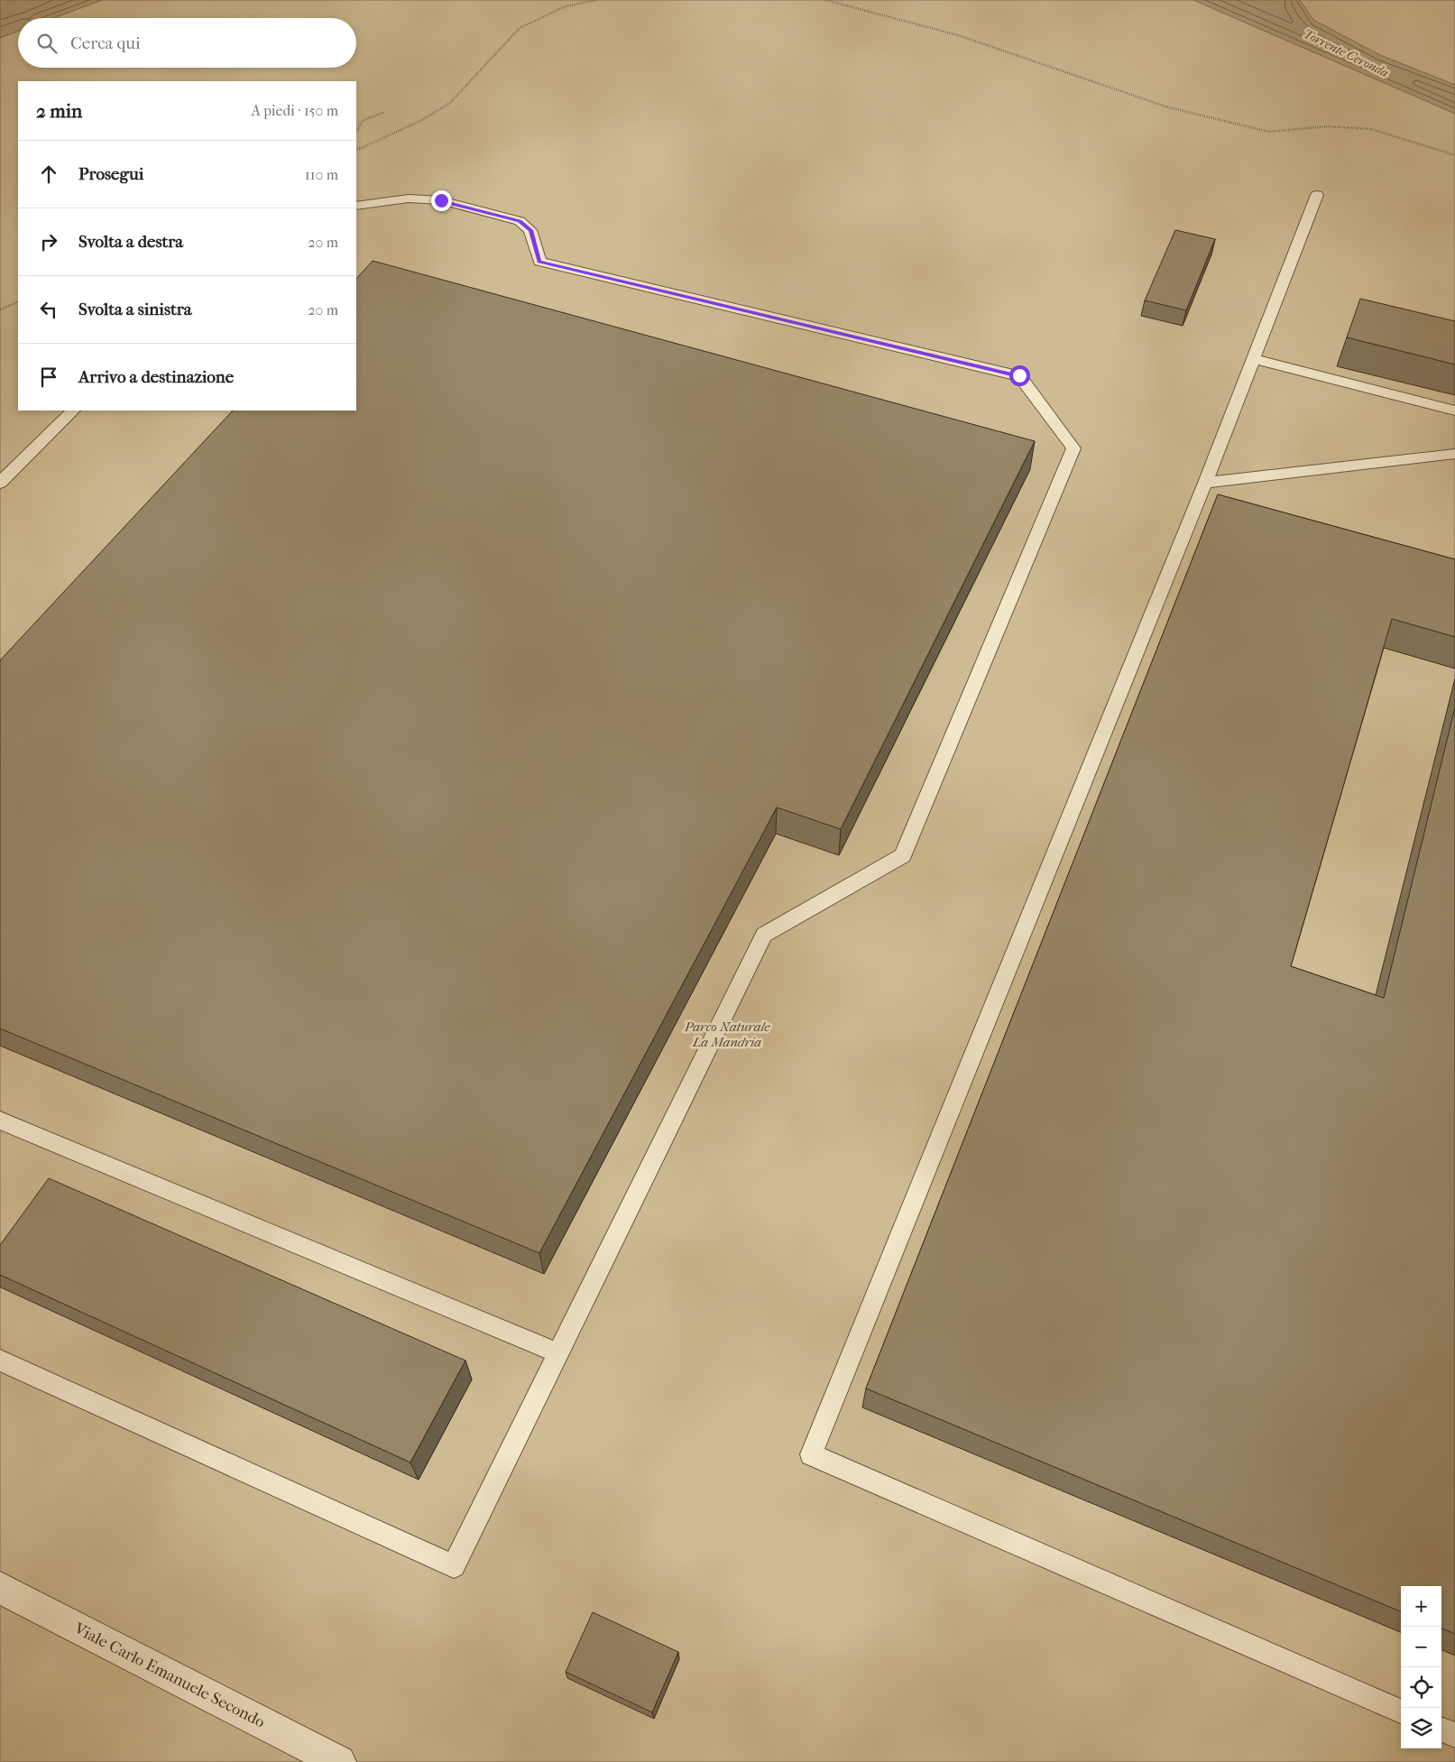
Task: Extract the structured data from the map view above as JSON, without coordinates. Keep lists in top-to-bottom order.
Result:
{
  "streets": {
    "street": ["Viale Carlo Emanuele Secondo"]
  },
  "water": ["Torrente Ceronda"],
  "parks": ["Parco Naturale La Mandria"],
  "page": {
    "search": "Cerca qui",
    "heading": ["2 min", "A piedi · 150 m"],
    "list": [
      ["Prosegui", "110 m"],
      ["Svolta a destra", "20 m"],
      ["Svolta a sinistra", "20 m"],
      "Arrivo a destinazione"
    ],
    "map_buttons": ["+", "−"]
  }
}
